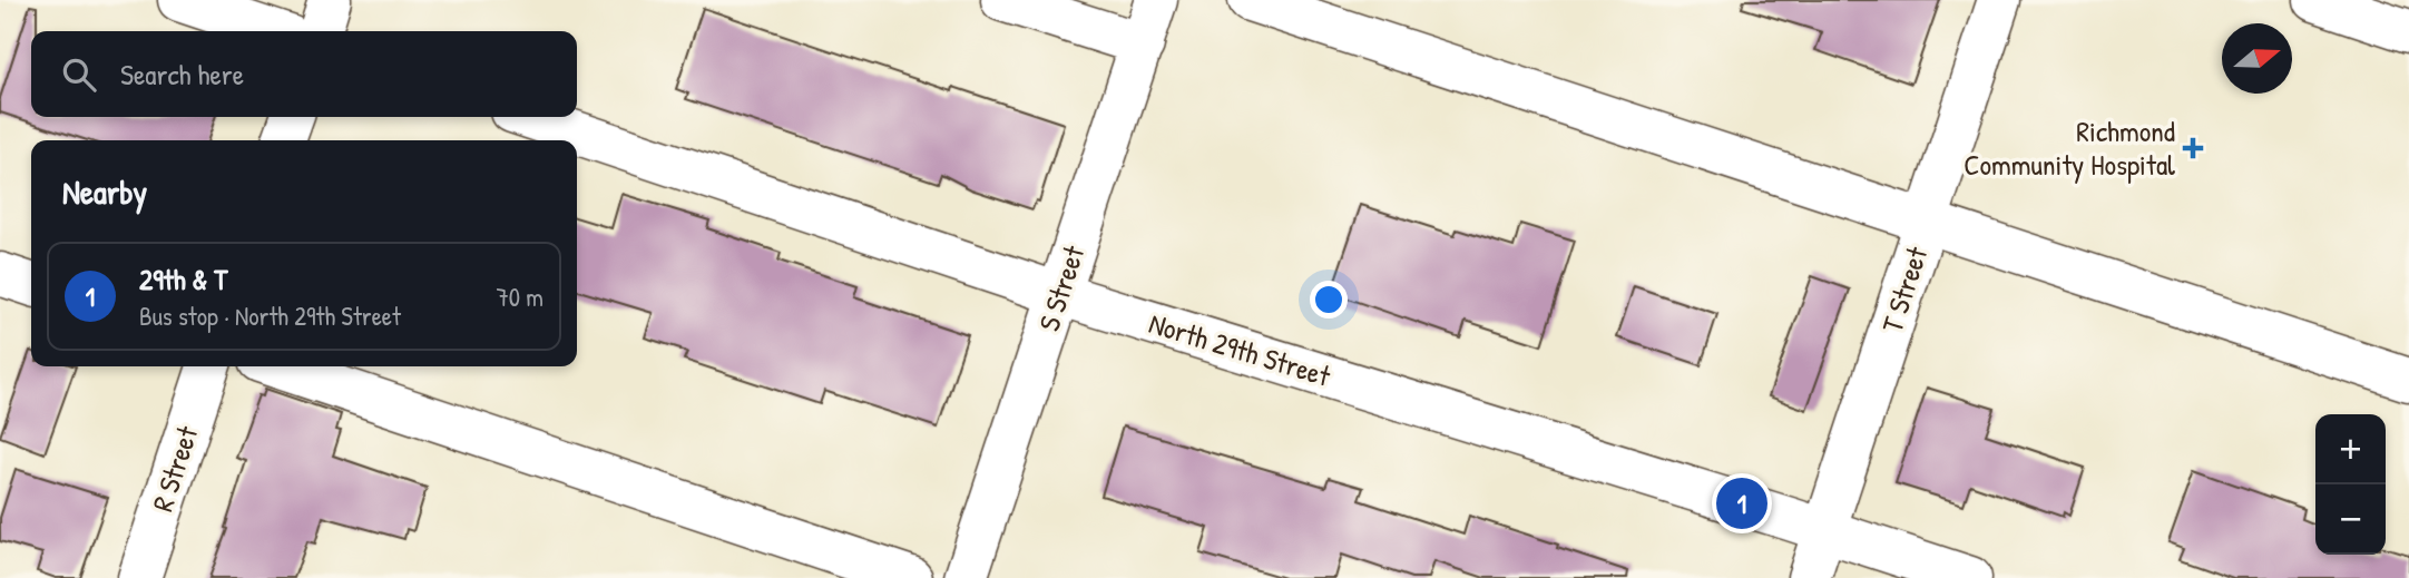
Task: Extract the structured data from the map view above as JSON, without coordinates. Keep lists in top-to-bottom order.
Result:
{
  "streets": {
    "street": [
      "S Street",
      "T Street",
      "North 29th Street",
      "R Street"
    ]
  },
  "crossings": [
    ["S Street", "North 29th Street"],
    ["T Street", "North 29th Street"]
  ],
  "places": {
    "health": ["Richmond Community Hospital"]
  },
  "north": "right",
  "page": {
    "search": "Search here",
    "heading": "Nearby",
    "list": [
      {
        "mark": "1",
        "name": "29th & T",
        "note": "Bus stop · North 29th Street",
        "value": "70 m"
      }
    ],
    "map_buttons": ["+", "−"],
    "pins": "1"
  }
}
